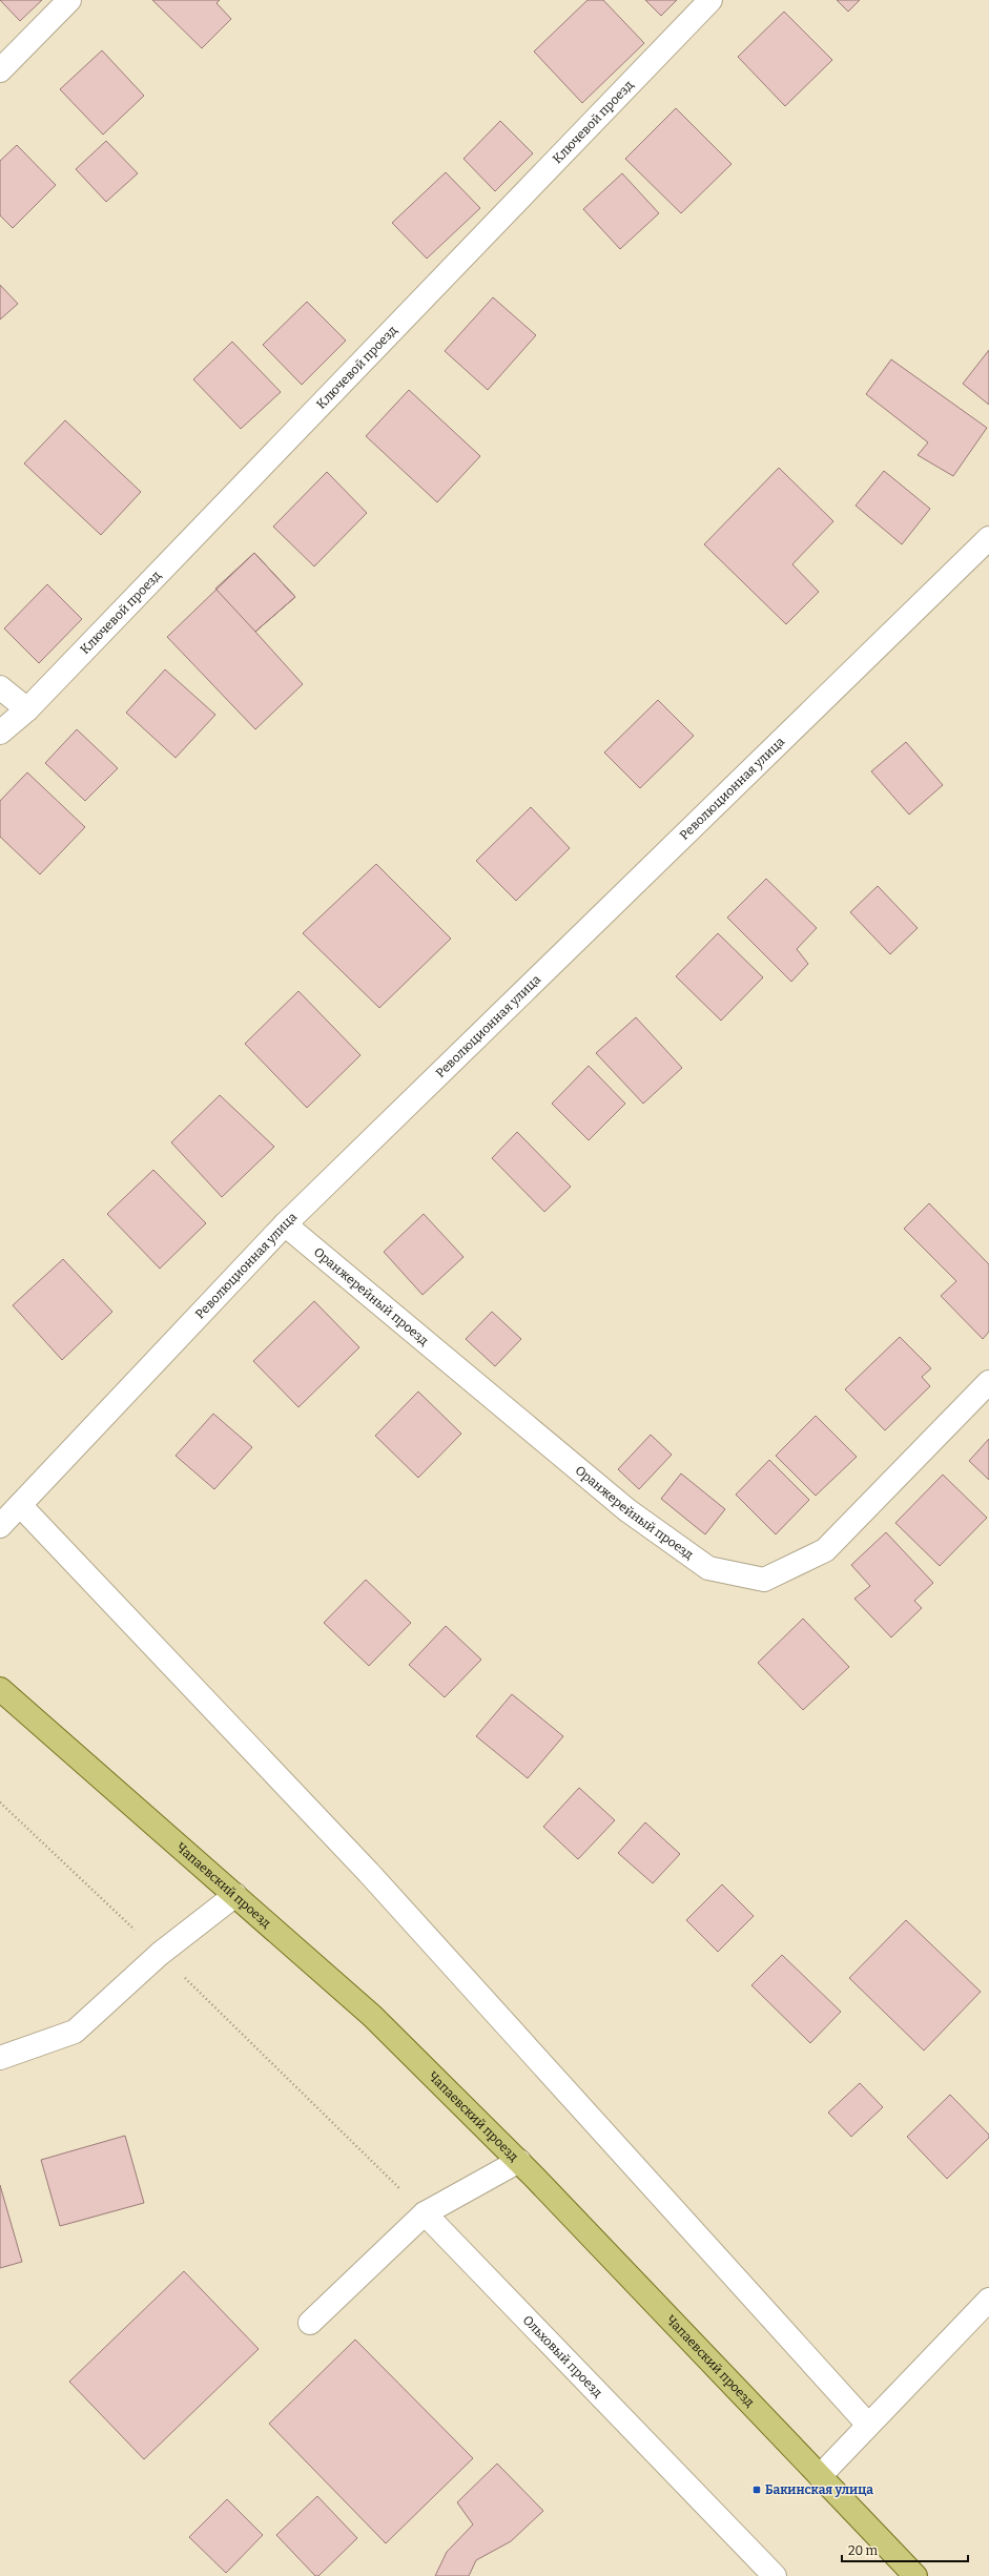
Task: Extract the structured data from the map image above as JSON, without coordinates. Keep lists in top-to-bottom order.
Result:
{
  "streets": {
    "main road": ["Чапаевский проезд"],
    "street": [
      "Ключевой проезд",
      "Революционная улица",
      "Оранжерейный проезд",
      "Ольховый проезд"
    ]
  },
  "crossings": [
    ["Революционная улица", "Оранжерейный проезд"]
  ],
  "places": {
    "transit": ["Бакинская улица"]
  },
  "scale_bar": "20 m"
}
